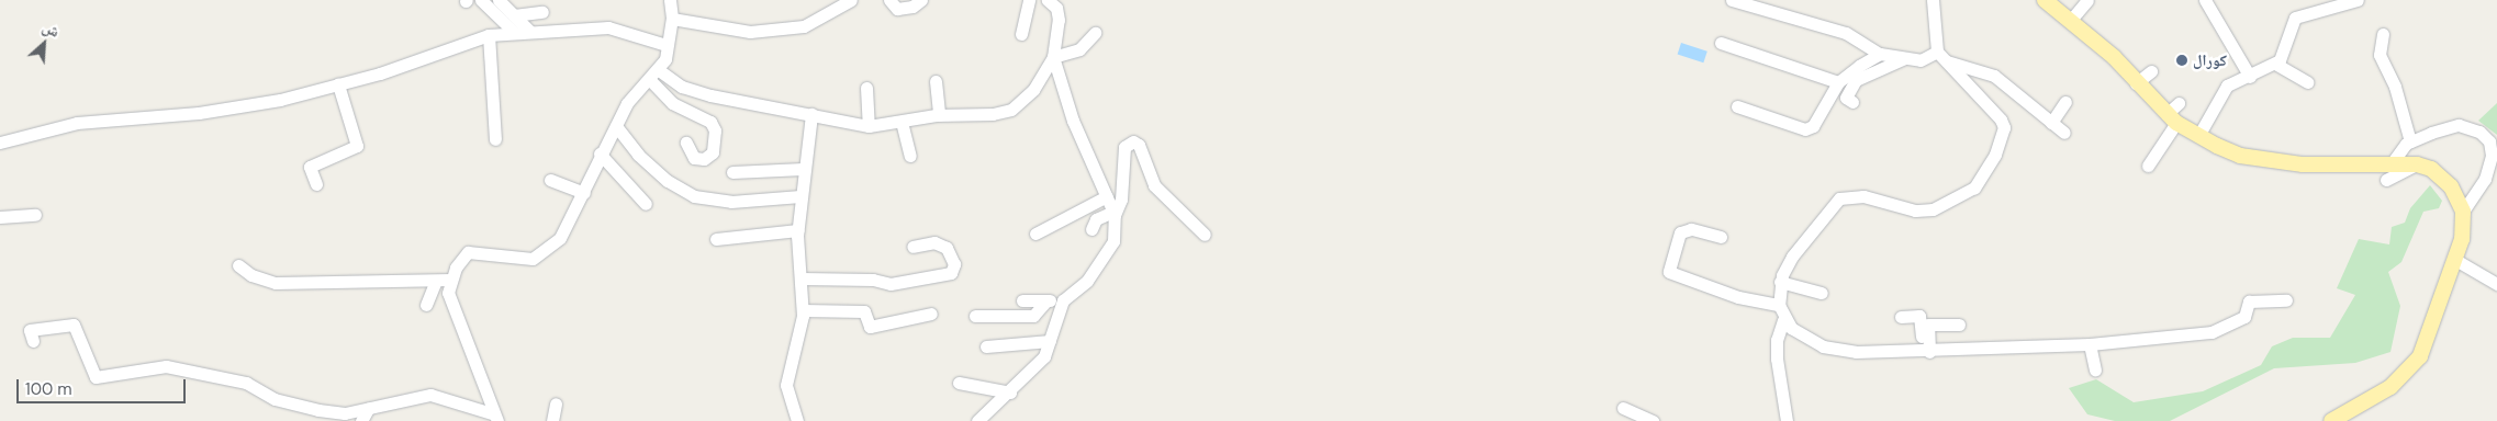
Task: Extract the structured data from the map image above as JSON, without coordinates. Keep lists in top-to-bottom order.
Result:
{
  "places": ["كورال"],
  "scale_bar": "100 m",
  "north": "top right"
}
